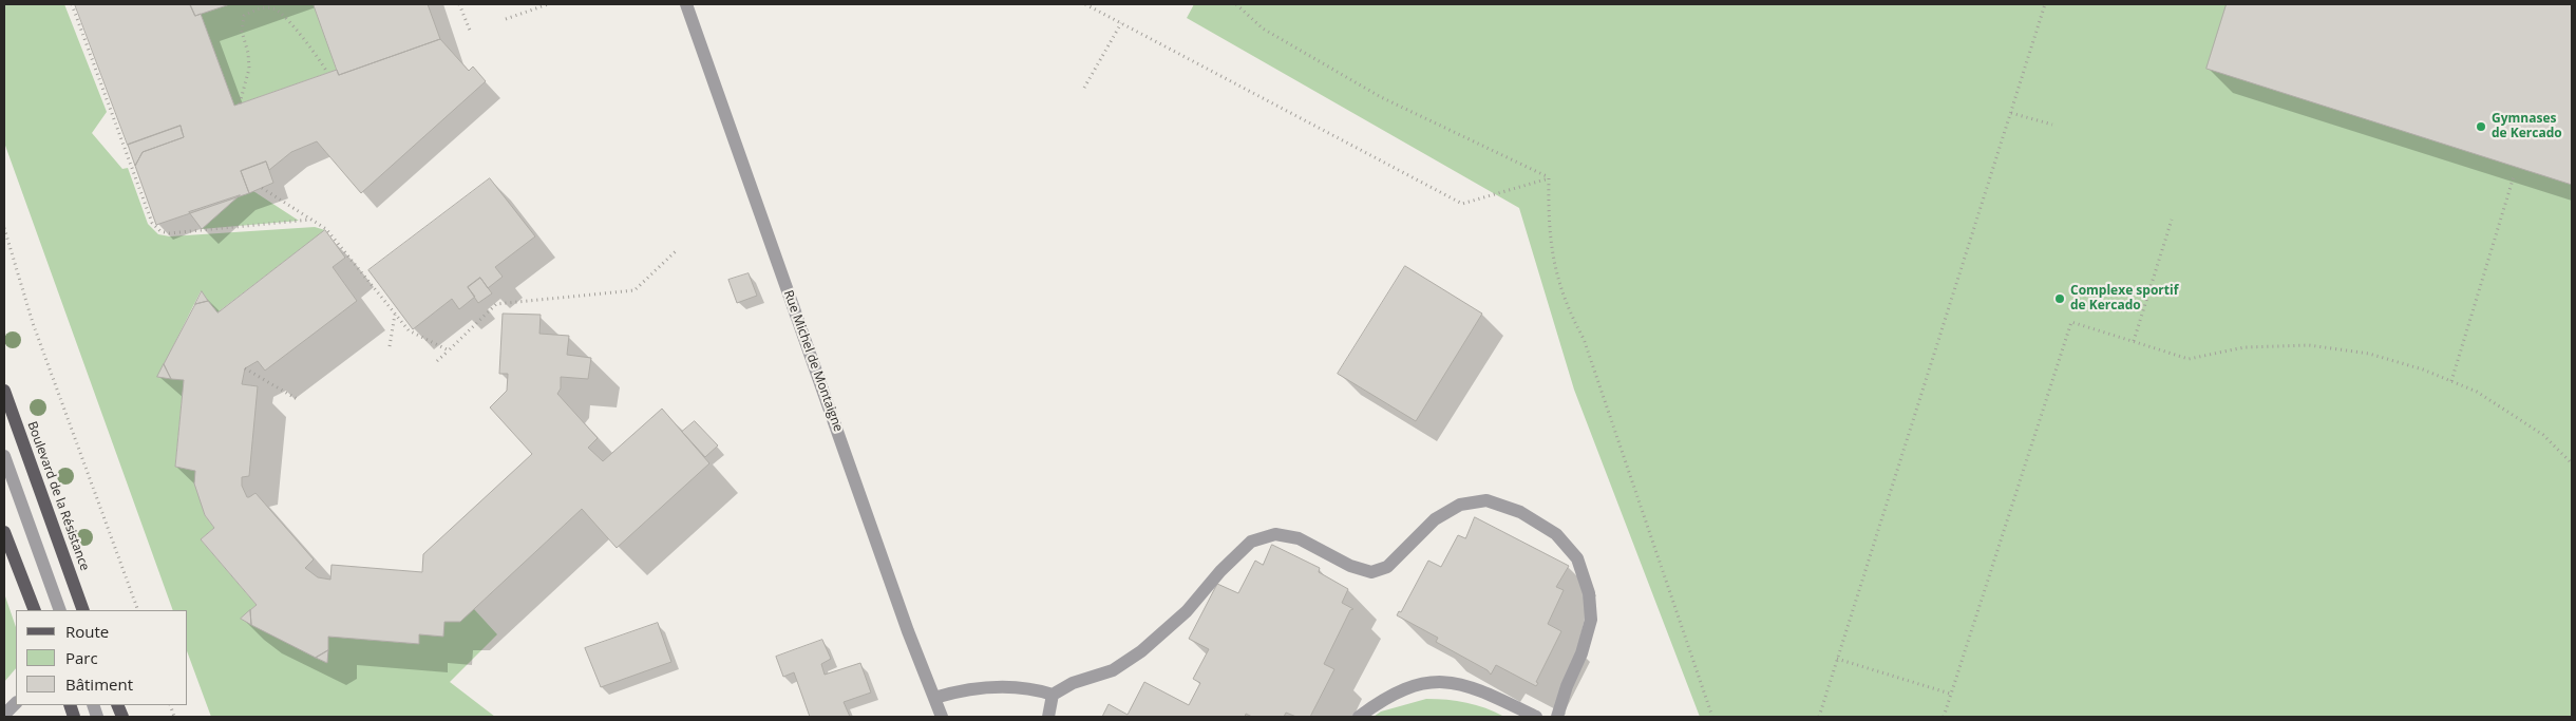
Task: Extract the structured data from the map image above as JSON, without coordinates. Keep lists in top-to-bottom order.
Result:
{
  "streets": {
    "main road": ["Boulevard de la Résistance"],
    "street": ["Rue Michel de Montaigne"]
  },
  "places": ["Gymnases de Kercado", "Complexe sportif de Kercado"],
  "legend": ["Route", "Parc", "Bâtiment"]
}
